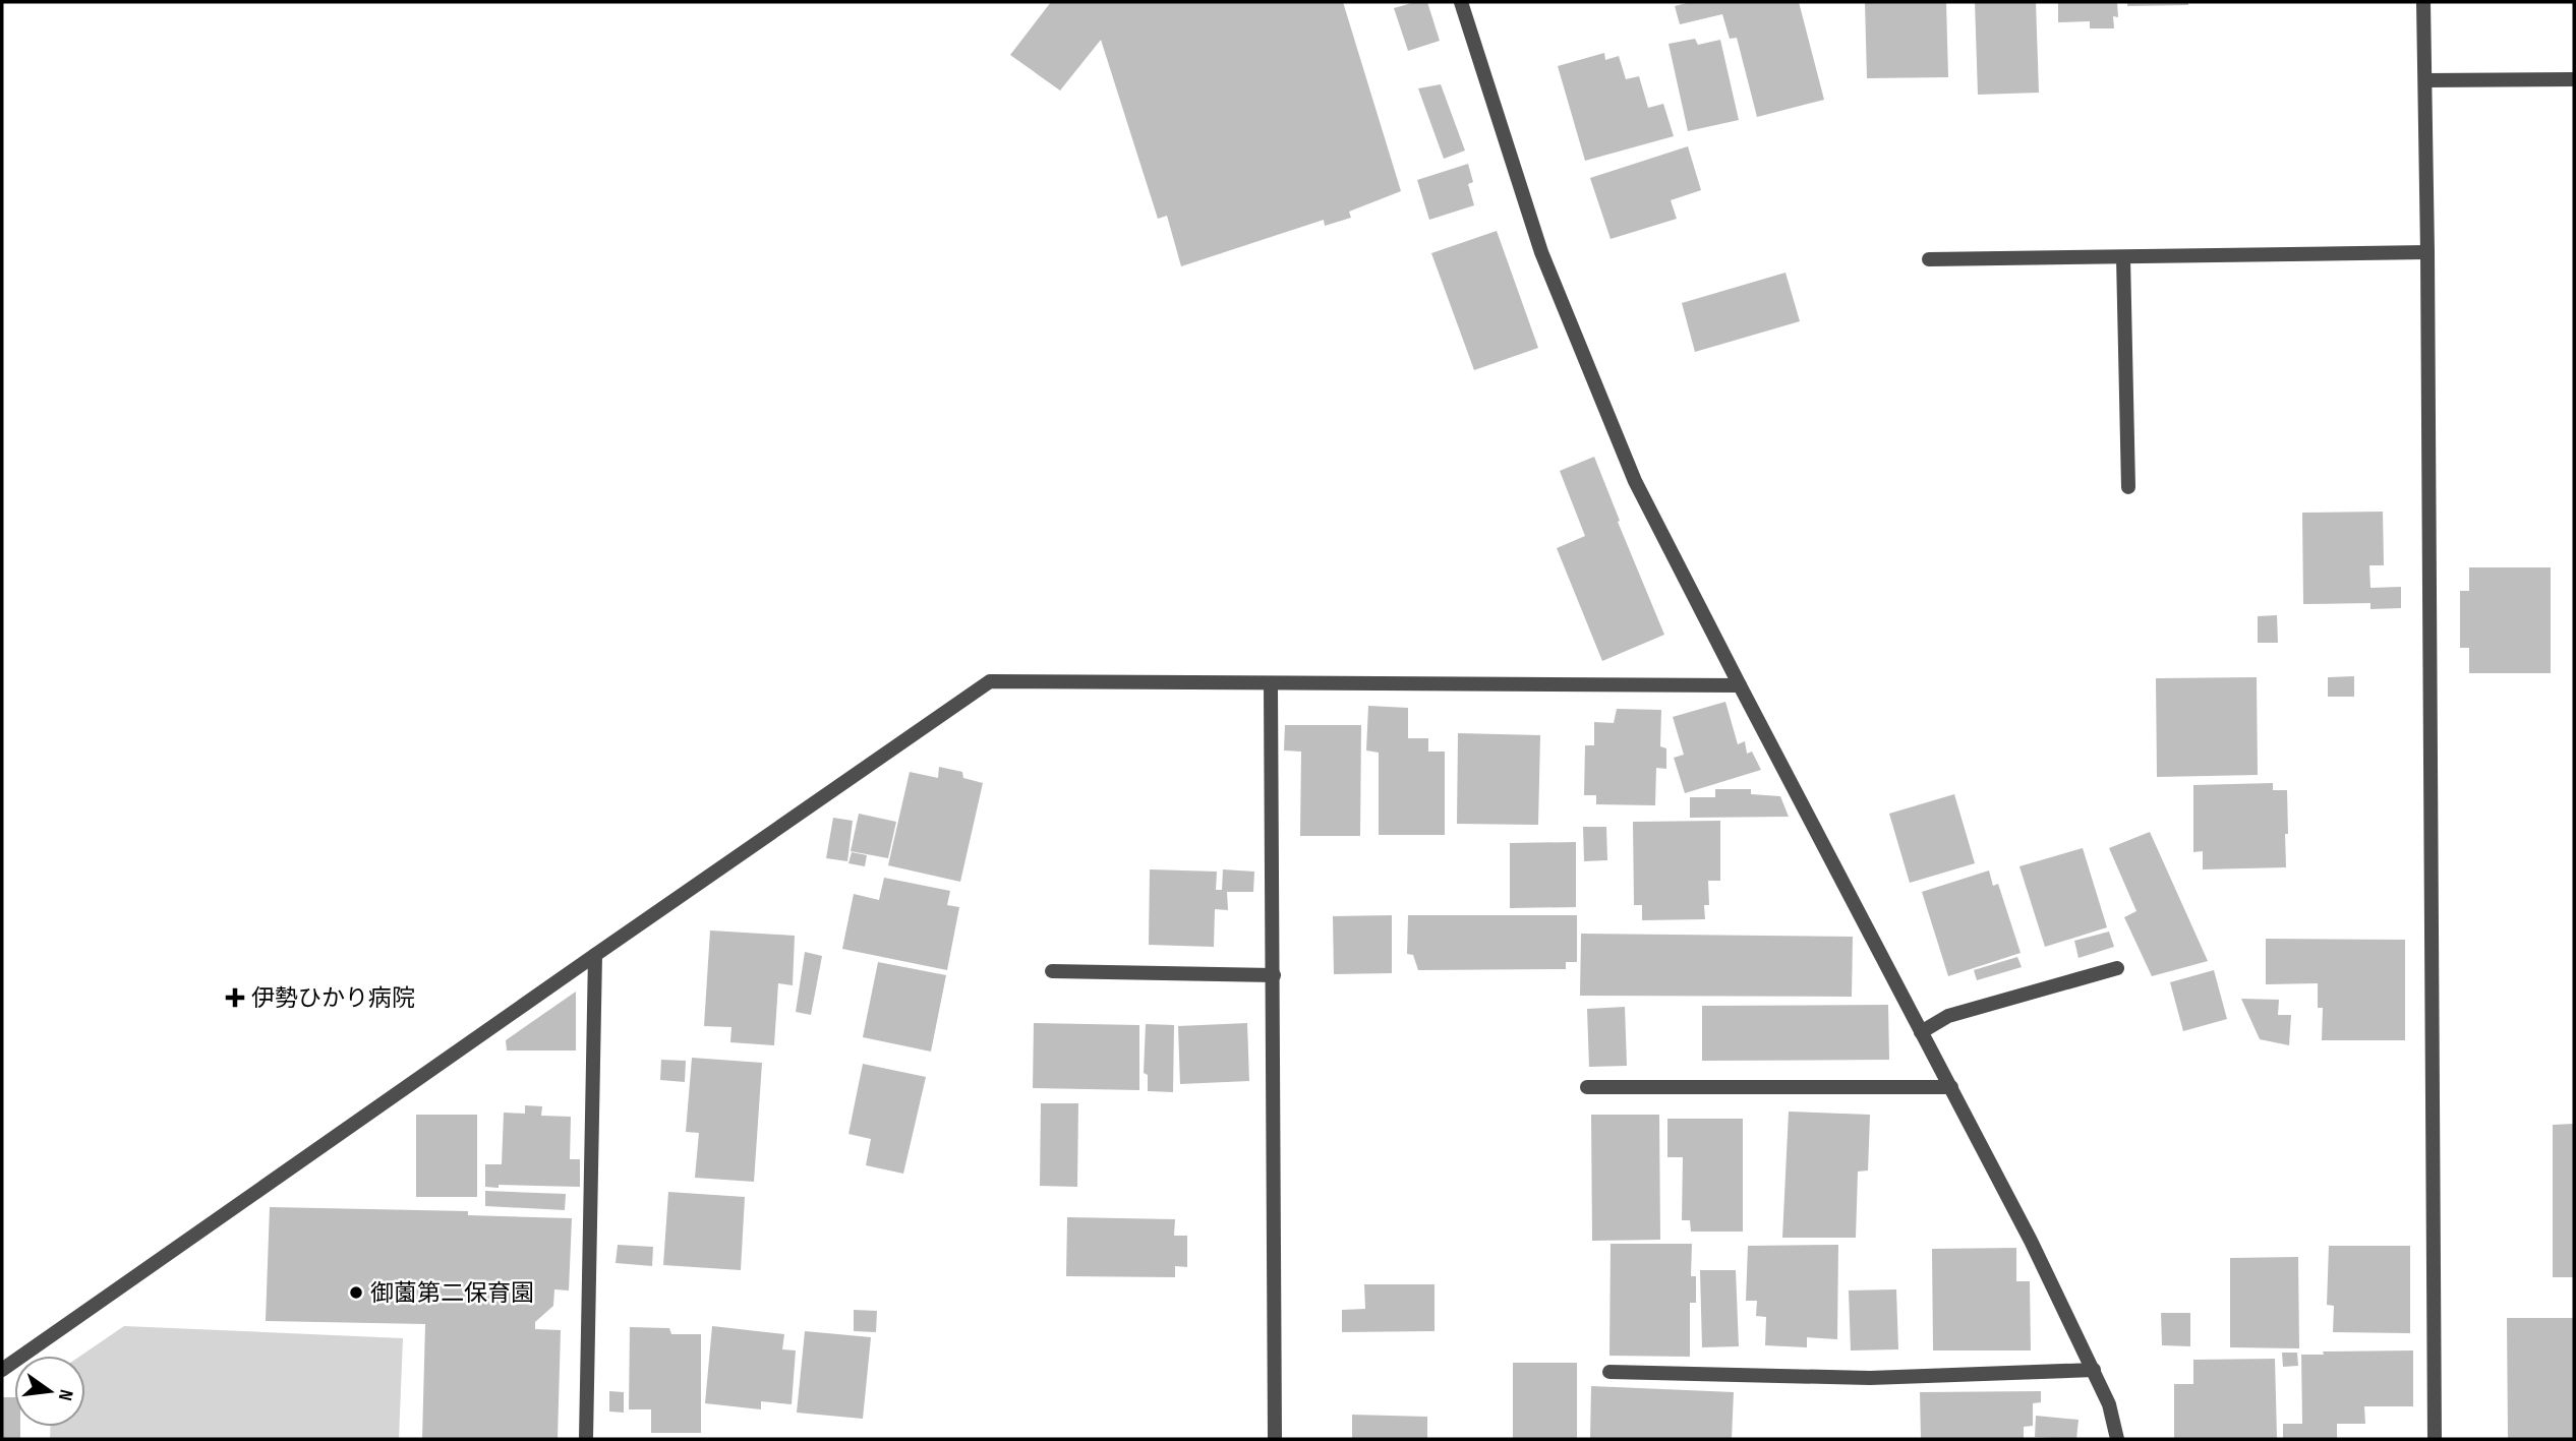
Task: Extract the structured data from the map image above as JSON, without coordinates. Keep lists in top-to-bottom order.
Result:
{
  "places": {
    "health": ["伊勢ひかり病院"],
    "other": ["御薗第二保育園"]
  },
  "north": "right"
}
